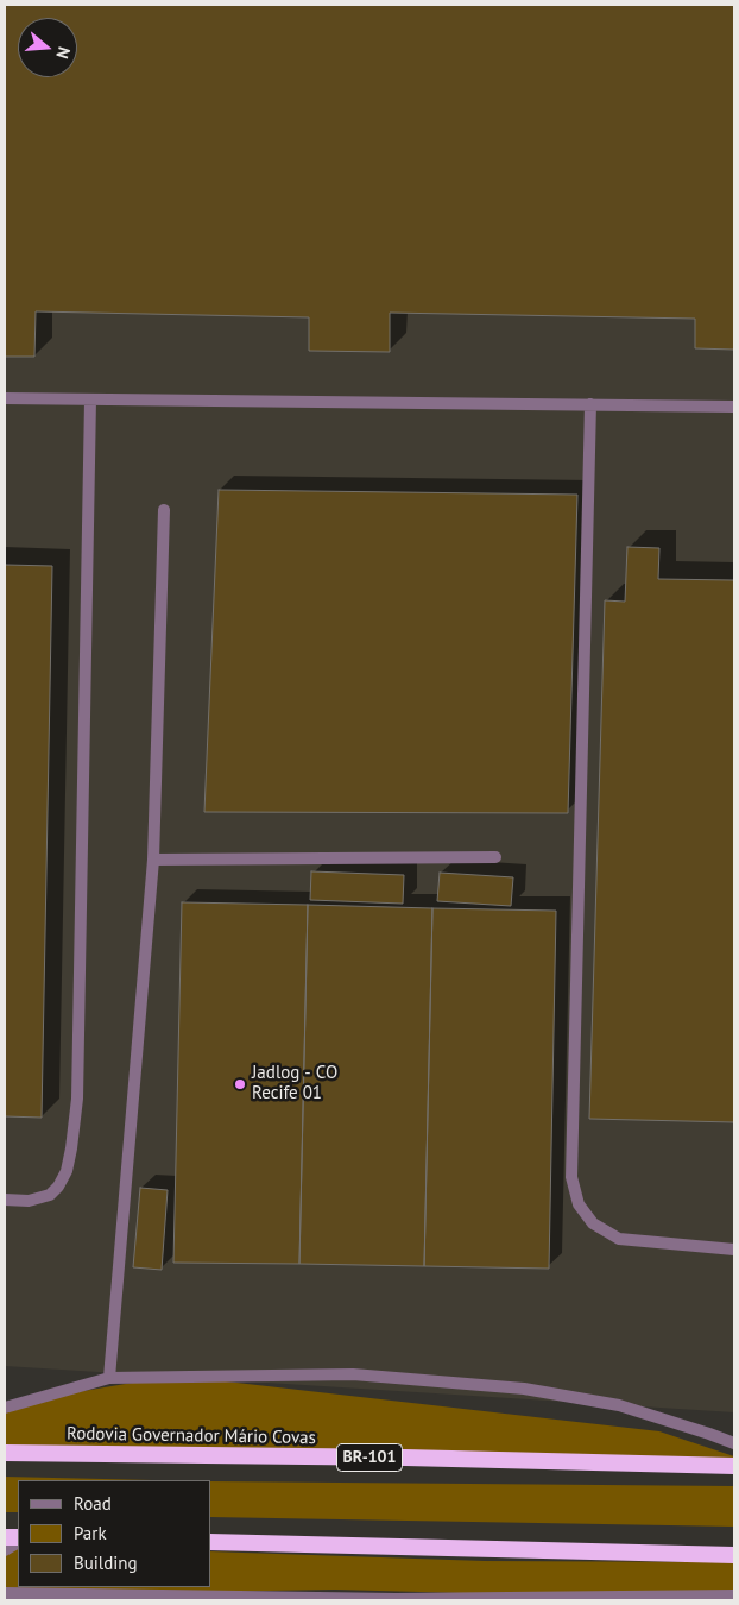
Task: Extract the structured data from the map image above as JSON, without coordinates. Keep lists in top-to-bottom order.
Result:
{
  "streets": {
    "highway": ["Rodovia Governador Mário Covas", "BR-101"]
  },
  "places": ["Jadlog - CO Recife 01"],
  "legend": ["Road", "Park", "Building"],
  "north": "right"
}
